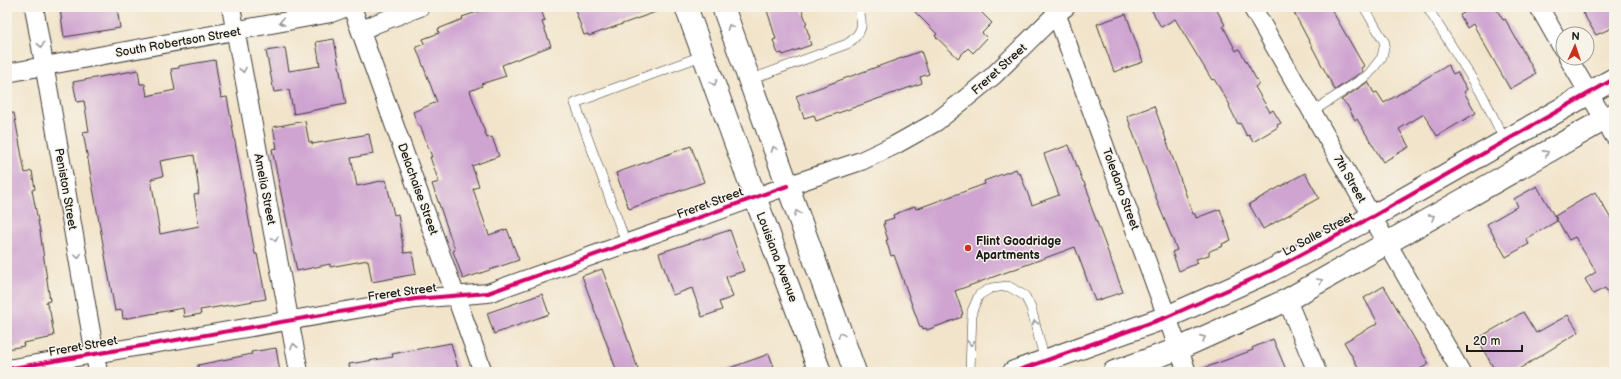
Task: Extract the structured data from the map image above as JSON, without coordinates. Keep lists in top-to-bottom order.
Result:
{
  "streets": {
    "street": [
      "South Robertson Street",
      "Freret Street",
      "7th Street",
      "Peniston Street",
      "Amelia Street",
      "Delachaise Street",
      "Toledano Street",
      "La Salle Street",
      "Louisiana Avenue"
    ]
  },
  "crossings": [
    ["South Robertson Street", "Peniston Street"],
    ["South Robertson Street", "Amelia Street"],
    ["Freret Street", "Peniston Street"],
    ["Freret Street", "Amelia Street"],
    ["Freret Street", "Delachaise Street"],
    ["Freret Street", "Toledano Street"],
    ["Freret Street", "Louisiana Avenue"],
    ["7th Street", "La Salle Street"],
    ["Toledano Street", "La Salle Street"]
  ],
  "one_way": ["Peniston Street"],
  "places": ["Flint Goodridge Apartments"],
  "scale_bar": "20 m",
  "north": "top"
}
